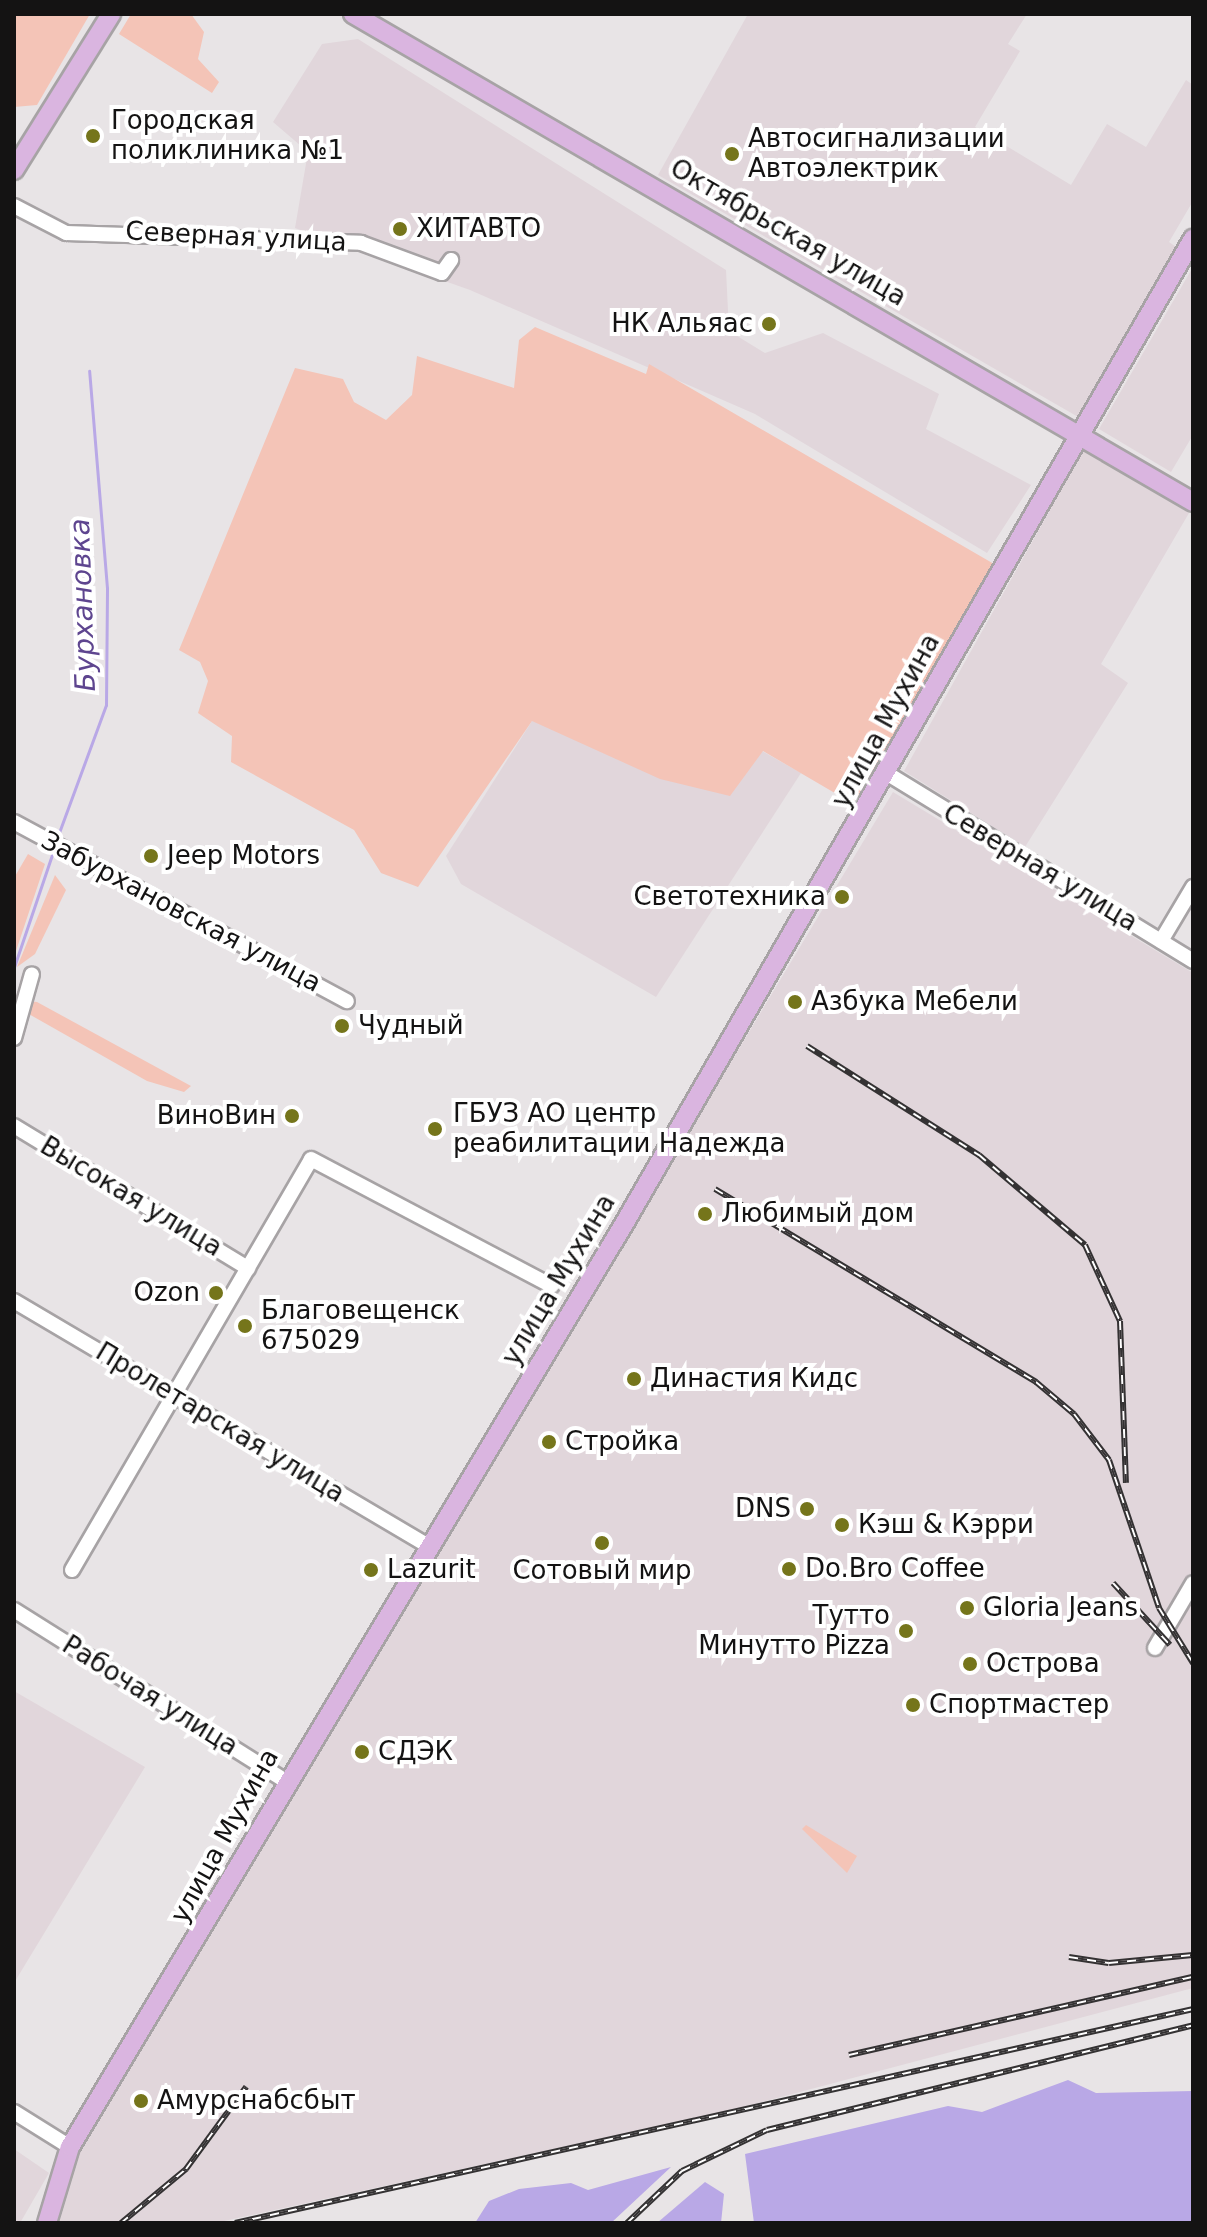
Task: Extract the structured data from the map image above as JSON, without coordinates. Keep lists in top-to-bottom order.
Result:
{
  "streets": {
    "main road": ["Октябрьская улица", "улица Мухина"],
    "street": [
      "Северная улица",
      "Забурхановская улица",
      "Высокая улица",
      "Пролетарская улица",
      "Рабочая улица"
    ]
  },
  "crossings": [
    ["Октябрьская улица", "улица Мухина"],
    ["Северная улица", "улица Мухина"],
    ["улица Мухина", "Пролетарская улица"],
    ["улица Мухина", "Рабочая улица"]
  ],
  "water": ["Бурхановка"],
  "places": [
    "Городская поликлиника №1",
    "Автосигнализации Автоэлектрик",
    "ХИТАВТО",
    "НК Альяас",
    "Jeep Motors",
    "Светотехника",
    "Азбука Мебели",
    "Чудный",
    "ВиноВин",
    "ГБУЗ АО центр реабилитации Надежда",
    "Любимый дом",
    "Ozon",
    "Благовещенск 675029",
    "Династия Кидс",
    "Стройка",
    "DNS",
    "Кэш & Кэрри",
    "Сотовый мир",
    "Do.Bro Coffee",
    "Lazurit",
    "Gloria Jeans",
    "Тутто Минутто Pizza",
    "Острова",
    "Спортмастер",
    "СДЭК",
    "Амурснабсбыт"
  ]
}
